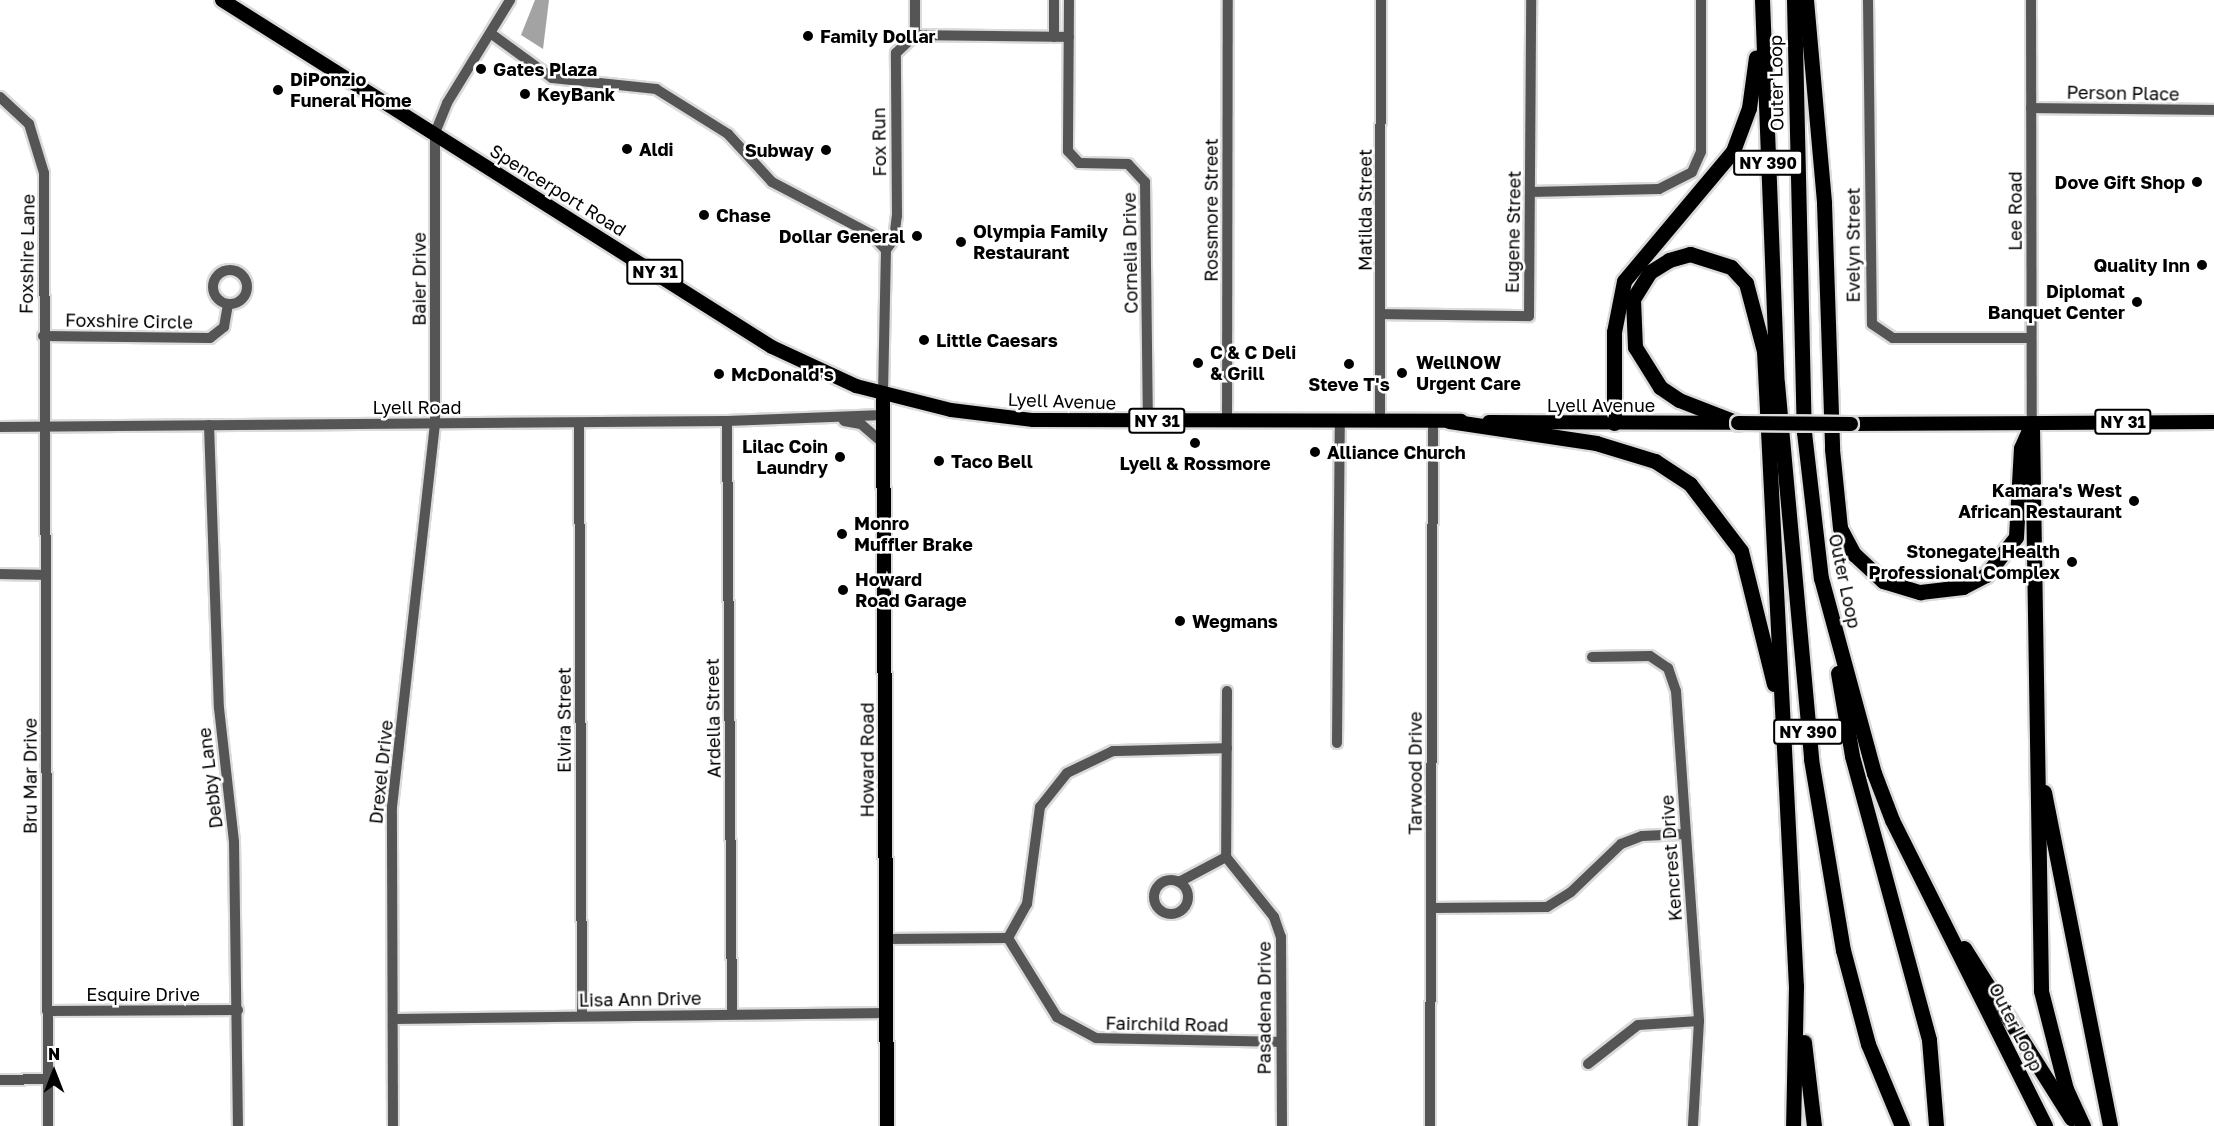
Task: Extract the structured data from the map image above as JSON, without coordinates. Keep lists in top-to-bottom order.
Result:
{
  "streets": {
    "highway": ["Outer Loop", "NY 390"],
    "main road": [
      "Spencerport Road",
      "NY 31",
      "Lyell Avenue",
      "Howard Road"
    ],
    "street": [
      "Person Place",
      "Fox Run",
      "Rossmore Street",
      "Matilda Street",
      "Lee Road",
      "Eugene Street",
      "Evelyn Street",
      "Cornelia Drive",
      "Foxshire Lane",
      "Baier Drive",
      "Foxshire Circle",
      "Lyell Road",
      "Ardella Street",
      "Elvira Street",
      "Drexel Drive",
      "Tarwood Drive",
      "Bru Mar Drive",
      "Debby Lane",
      "Kencrest Drive",
      "Esquire Drive",
      "Lisa Ann Drive",
      "Pasadena Drive",
      "Fairchild Road"
    ]
  },
  "crossings": [
    ["Person Place", "Lee Road"],
    ["Fox Run", "Spencerport Road"],
    ["Fox Run", "Lyell Avenue"],
    ["Fox Run", "Howard Road"],
    ["Spencerport Road", "Baier Drive"],
    ["Spencerport Road", "Lyell Avenue"],
    ["Spencerport Road", "Howard Road"],
    ["Rossmore Street", "Lyell Avenue"],
    ["Matilda Street", "Eugene Street"],
    ["Matilda Street", "Lyell Avenue"],
    ["Lee Road", "Evelyn Street"],
    ["Lee Road", "Lyell Avenue"],
    ["Cornelia Drive", "Lyell Avenue"],
    ["Foxshire Lane", "Foxshire Circle"],
    ["Foxshire Lane", "Lyell Road"],
    ["Foxshire Lane", "Bru Mar Drive"],
    ["Baier Drive", "Lyell Road"],
    ["Baier Drive", "Drexel Drive"],
    ["Lyell Avenue", "Howard Road"],
    ["Lyell Avenue", "Tarwood Drive"],
    ["Lyell Road", "Ardella Street"],
    ["Lyell Road", "Elvira Street"],
    ["Lyell Road", "Howard Road"],
    ["Lyell Road", "Drexel Drive"],
    ["Lyell Road", "Bru Mar Drive"],
    ["Lyell Road", "Debby Lane"],
    ["Ardella Street", "Lisa Ann Drive"],
    ["Elvira Street", "Lisa Ann Drive"],
    ["Howard Road", "Lisa Ann Drive"],
    ["Drexel Drive", "Lisa Ann Drive"],
    ["Bru Mar Drive", "Esquire Drive"],
    ["Debby Lane", "Esquire Drive"],
    ["Pasadena Drive", "Fairchild Road"]
  ],
  "places": [
    "Family Dollar",
    "Gates Plaza",
    "DiPonzio Funeral Home",
    "KeyBank",
    "Aldi",
    "Subway",
    "Dove Gift Shop",
    "Chase",
    "Dollar General",
    "Olympia Family Restaurant",
    "Quality Inn",
    "Diplomat Banquet Center",
    "Little Caesars",
    "C & C Deli & Grill",
    "Steve T's",
    "WellNOW Urgent Care",
    "McDonald's",
    "Lyell & Rossmore",
    "Alliance Church",
    "Lilac Coin Laundry",
    "Taco Bell",
    "Kamara's West African Restaurant",
    "Monro Muffler Brake",
    "Stonegate Health Professional Complex",
    "Howard Road Garage",
    "Wegmans"
  ],
  "north": "top"
}
